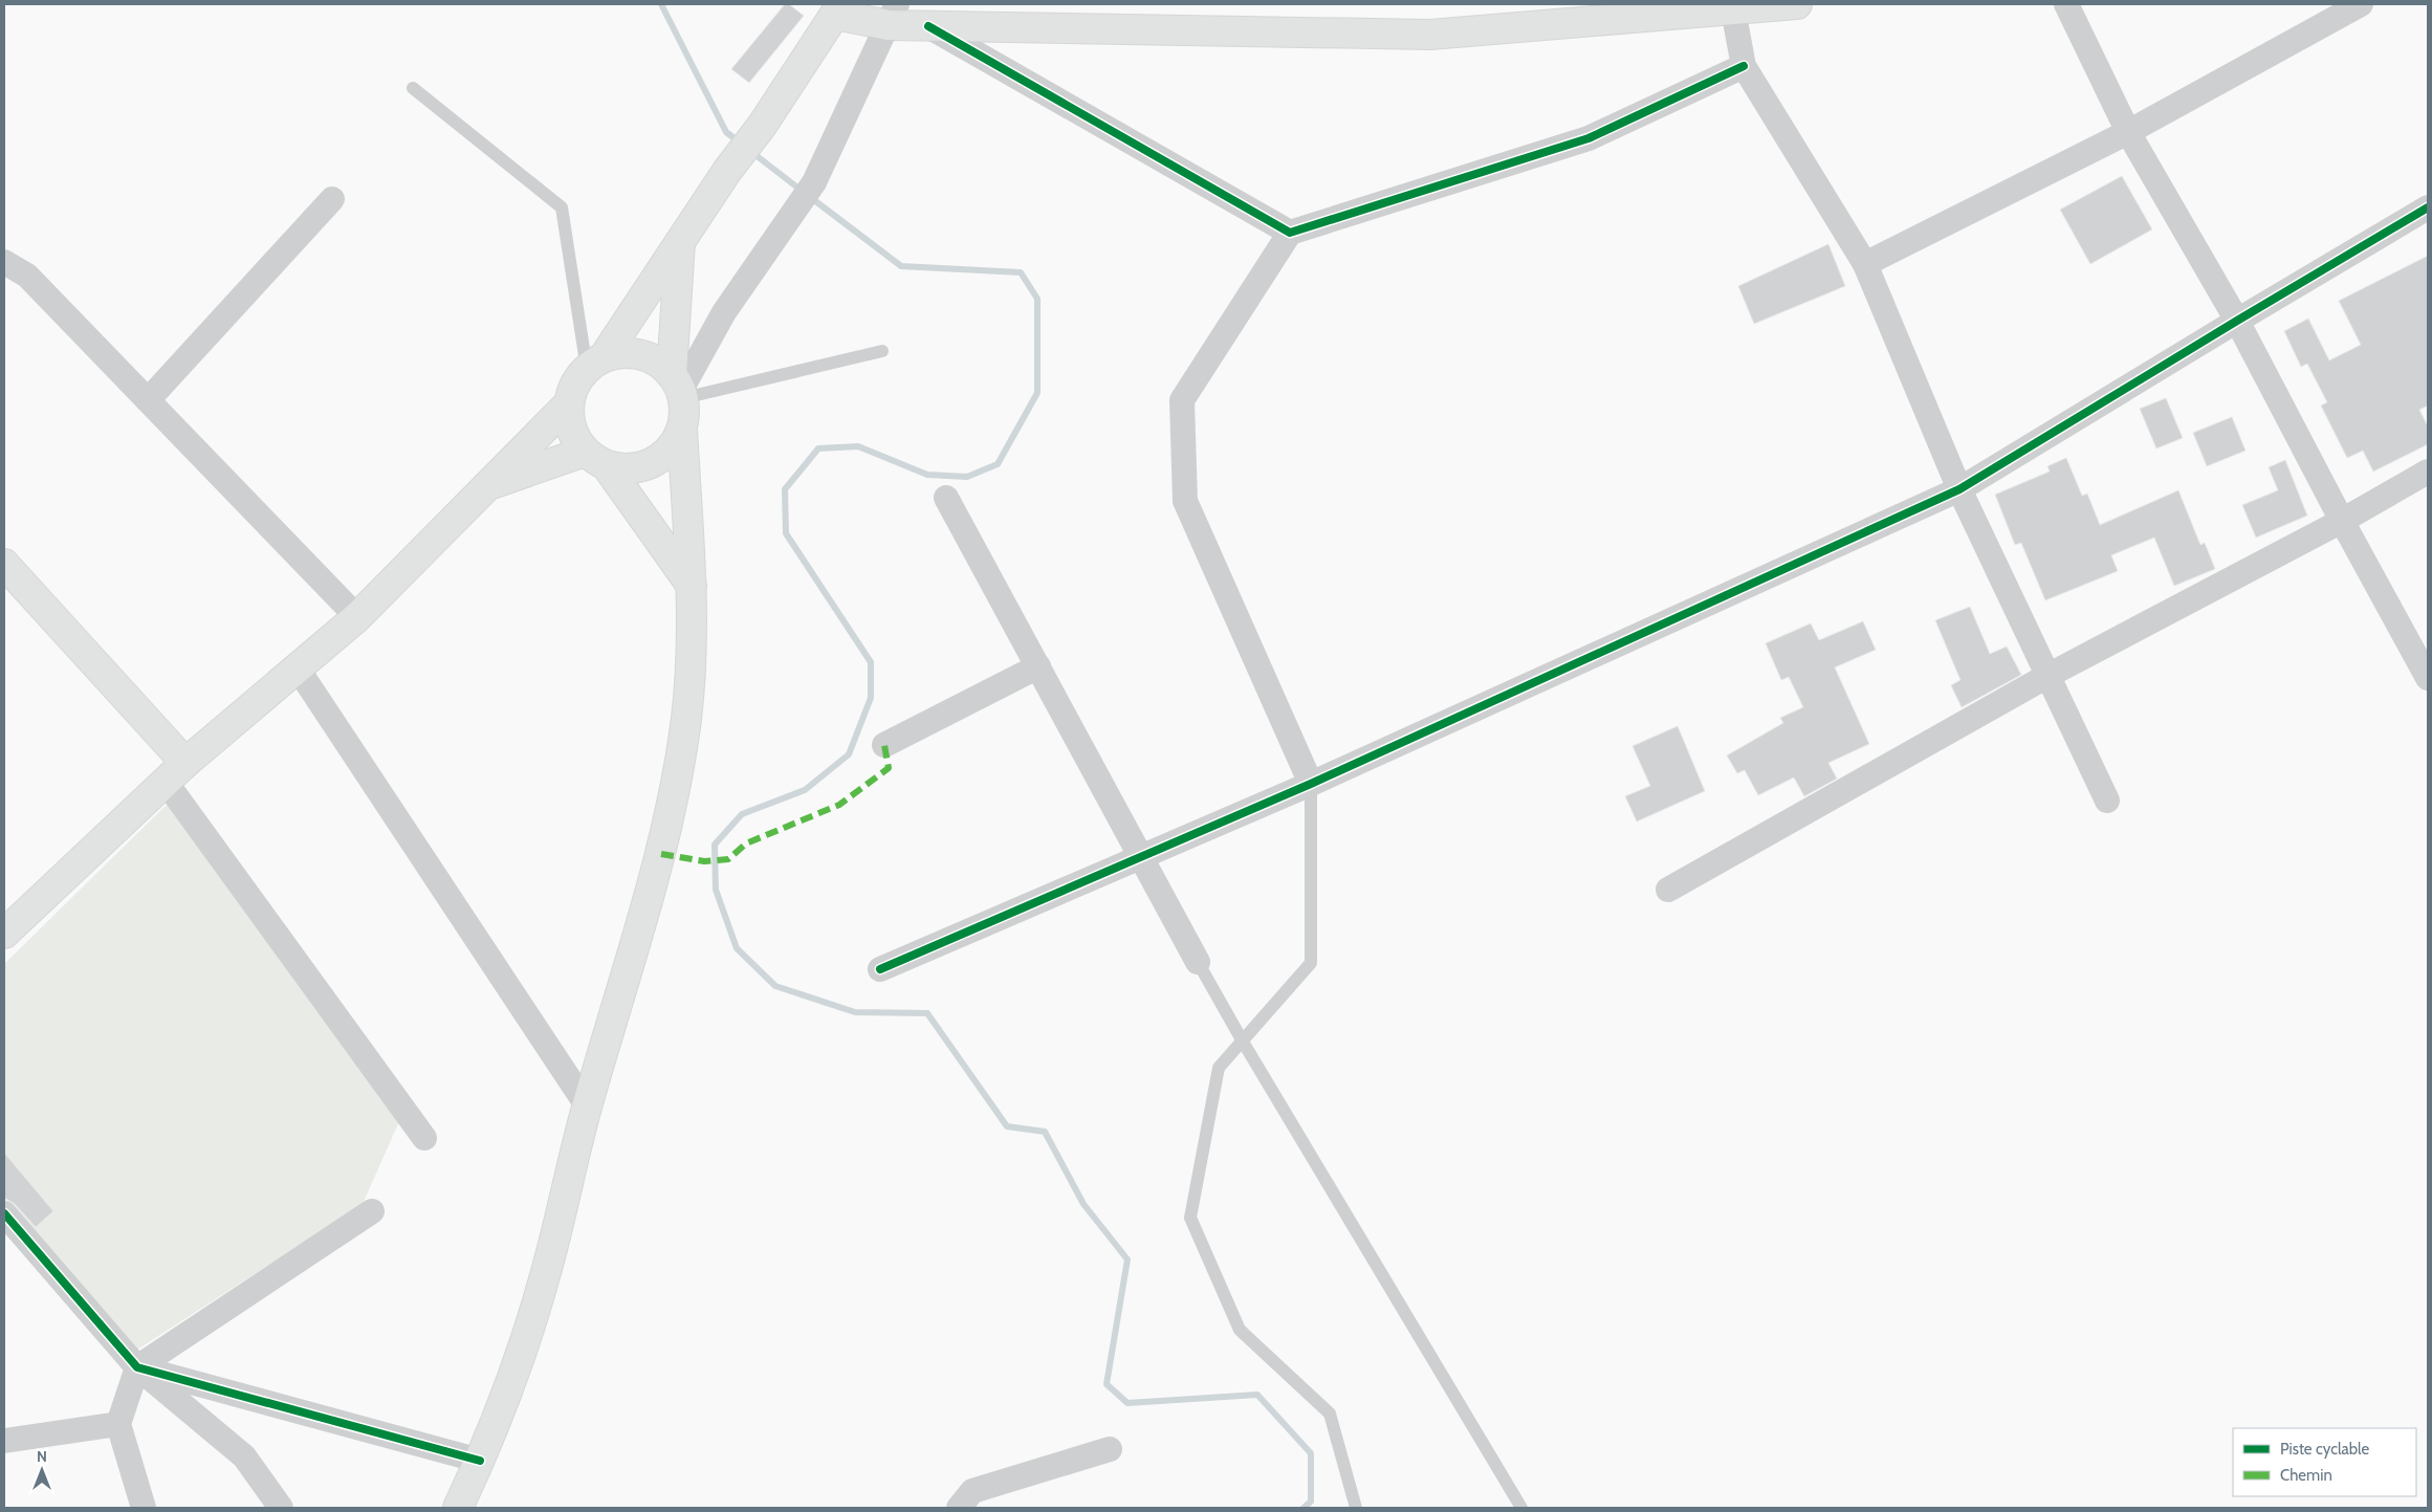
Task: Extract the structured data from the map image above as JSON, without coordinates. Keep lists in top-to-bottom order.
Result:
{
  "legend": ["Piste cyclable", "Chemin"],
  "north": "top"
}
